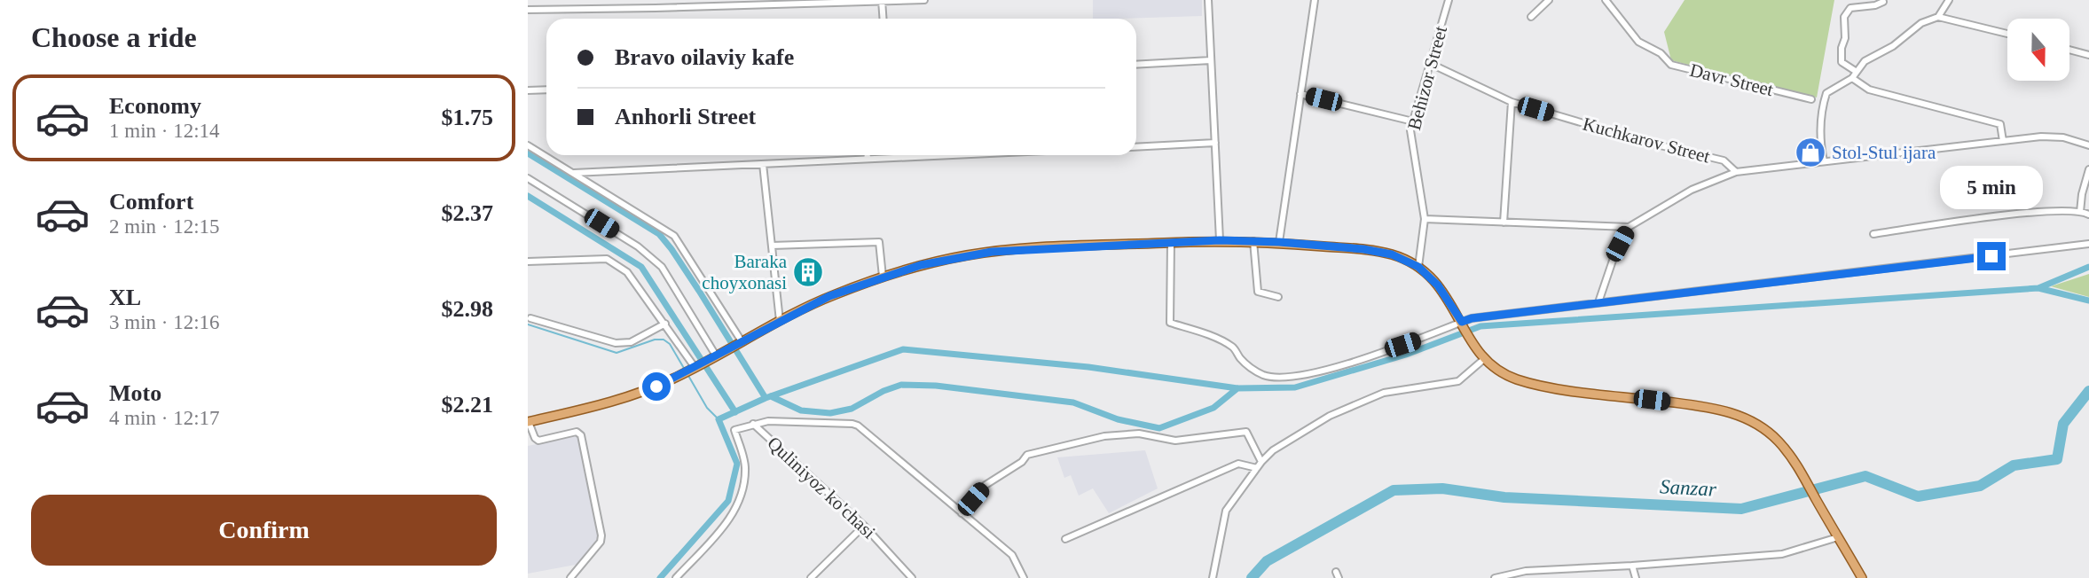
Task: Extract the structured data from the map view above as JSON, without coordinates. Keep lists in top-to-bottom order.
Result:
{
  "streets": {
    "street": [
      "Behizor Street",
      "Davr Street",
      "Kuchkarov Street",
      "Quliniyoz ko'chasi"
    ]
  },
  "crossings": [
    ["Behizor Street", "Kuchkarov Street"]
  ],
  "water": ["Sanzar"],
  "places": {
    "shop": ["Stol-Stul ijara"],
    "building": ["Baraka choyxonasi"]
  },
  "north": "bottom",
  "page": {
    "heading": "Choose a ride",
    "banner": ["Bravo oilaviy kafe", "Anhorli Street"],
    "list": [
      {
        "name": "Economy",
        "note": "1 min · 12:14",
        "value": "$1.75"
      },
      {
        "name": "Comfort",
        "note": "2 min · 12:15",
        "value": "$2.37"
      },
      {
        "name": "XL",
        "note": "3 min · 12:16",
        "value": "$2.98"
      },
      {
        "name": "Moto",
        "note": "4 min · 12:17",
        "value": "$2.21"
      }
    ],
    "bubble": "5 min",
    "buttons": "Confirm"
  }
}
